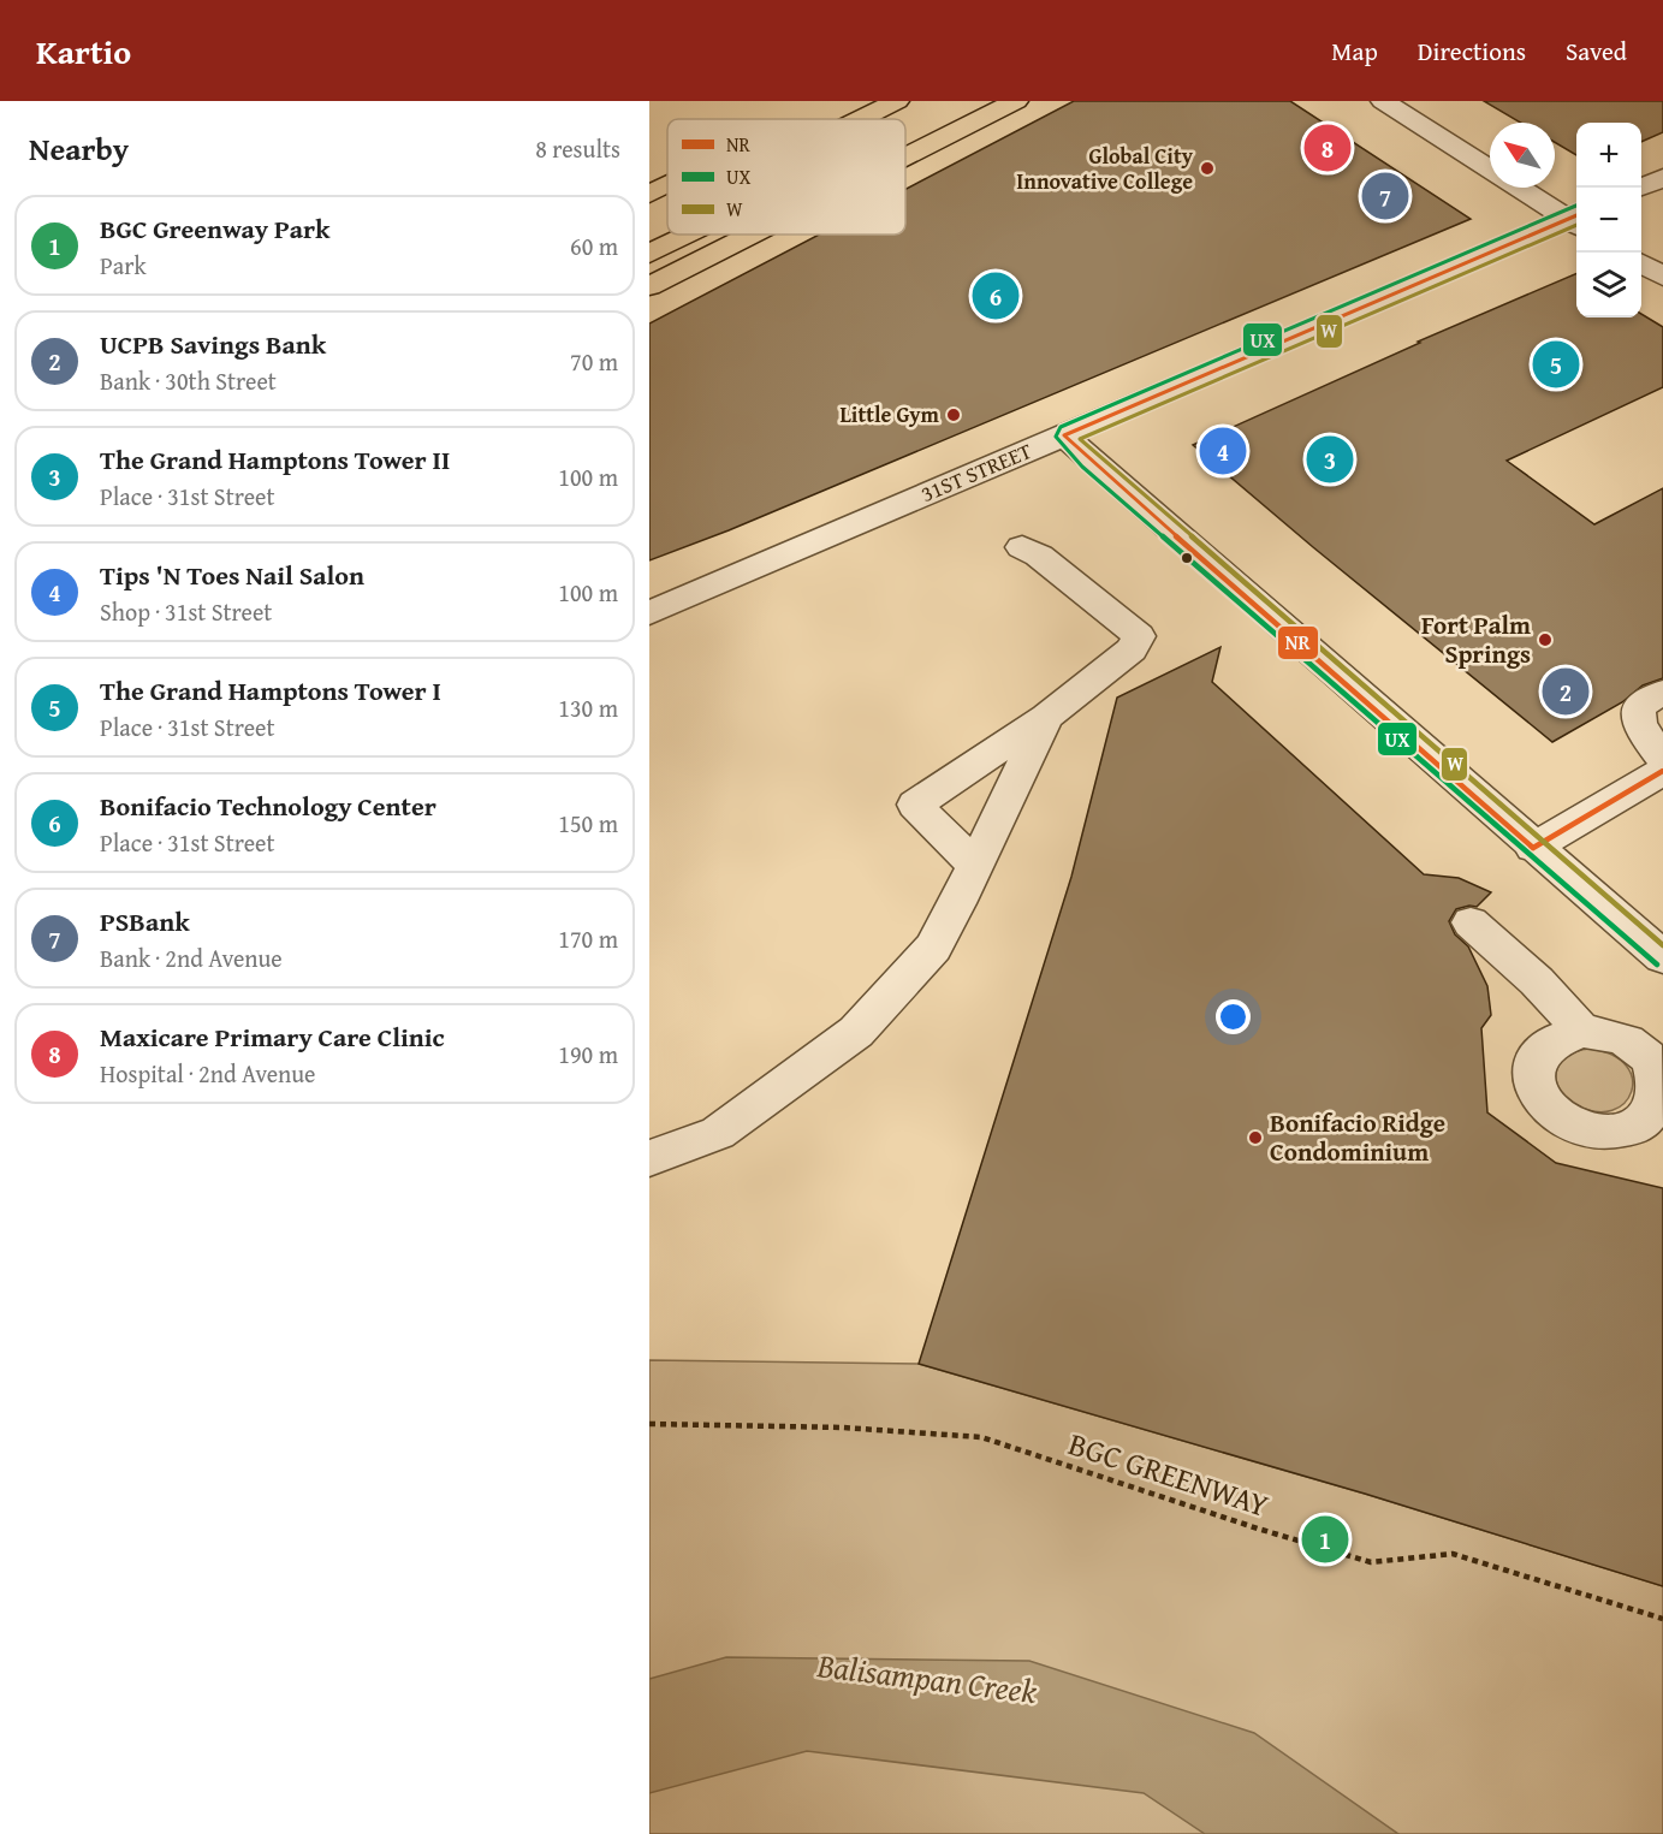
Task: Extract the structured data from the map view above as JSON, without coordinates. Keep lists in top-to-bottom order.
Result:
{
  "streets": {
    "street": ["31ST STREET"],
    "path": ["BGC GREENWAY"]
  },
  "water": ["Balisampan Creek"],
  "places": [
    "Global City Innovative College",
    "Little Gym",
    "Fort Palm Springs",
    "Bonifacio Ridge Condominium"
  ],
  "lines": ["transit line UX", "transit line NR", "transit line W"],
  "legend": ["NR", "UX", "W"],
  "north": "top left",
  "page": {
    "header": "Kartio",
    "nav": ["Map", "Directions", "Saved"],
    "heading": ["Nearby", "8 results"],
    "pins": [
      "8",
      "7",
      "6",
      "5",
      "4",
      "3",
      "2",
      "1"
    ],
    "map_buttons": ["+", "−"],
    "list": [
      {
        "mark": "1",
        "name": "BGC Greenway Park",
        "note": "Park",
        "value": "60 m"
      },
      {
        "mark": "2",
        "name": "UCPB Savings Bank",
        "note": "Bank · 30th Street",
        "value": "70 m"
      },
      {
        "mark": "3",
        "name": "The Grand Hamptons Tower II",
        "note": "Place · 31st Street",
        "value": "100 m"
      },
      {
        "mark": "4",
        "name": "Tips 'N Toes Nail Salon",
        "note": "Shop · 31st Street",
        "value": "100 m"
      },
      {
        "mark": "5",
        "name": "The Grand Hamptons Tower I",
        "note": "Place · 31st Street",
        "value": "130 m"
      },
      {
        "mark": "6",
        "name": "Bonifacio Technology Center",
        "note": "Place · 31st Street",
        "value": "150 m"
      },
      {
        "mark": "7",
        "name": "PSBank",
        "note": "Bank · 2nd Avenue",
        "value": "170 m"
      },
      {
        "mark": "8",
        "name": "Maxicare Primary Care Clinic",
        "note": "Hospital · 2nd Avenue",
        "value": "190 m"
      }
    ]
  }
}
